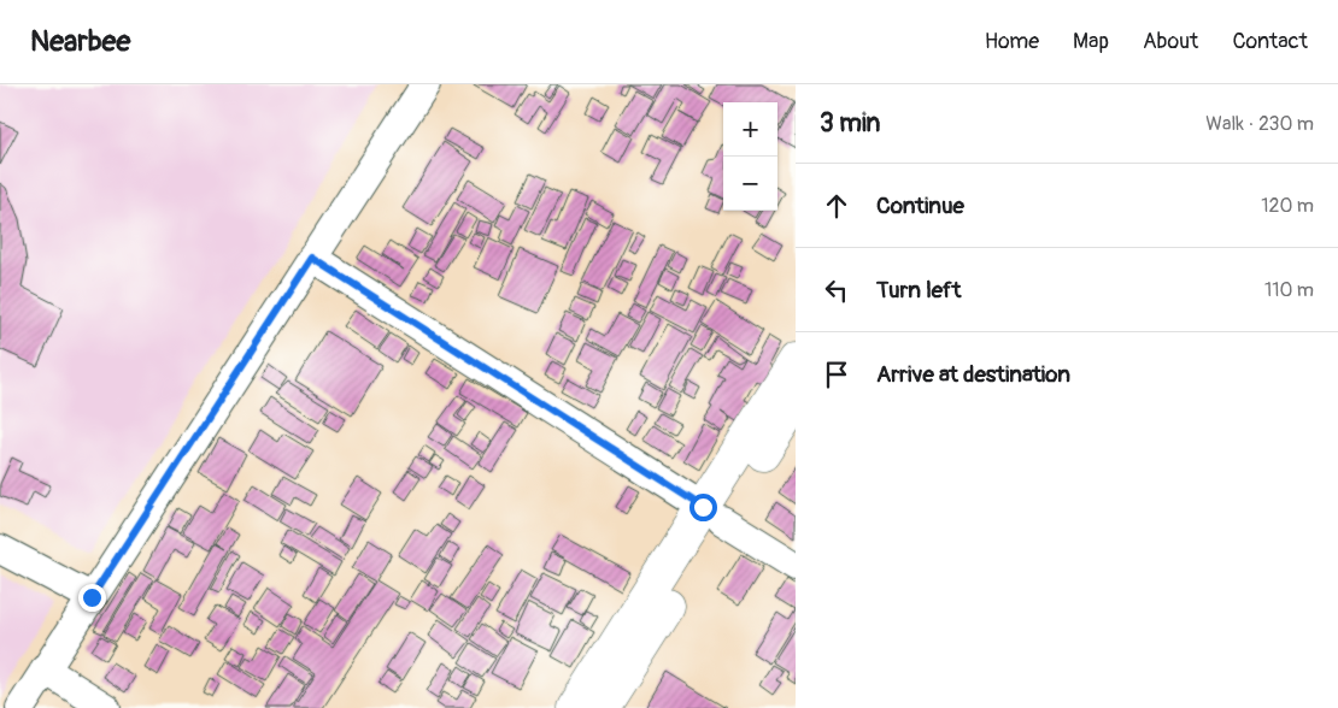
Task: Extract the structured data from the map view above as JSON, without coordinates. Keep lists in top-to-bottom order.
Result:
{
  "page": {
    "header": "Nearbee",
    "nav": [
      "Home",
      "Map",
      "About",
      "Contact"
    ],
    "heading": ["3 min", "Walk · 230 m"],
    "map_buttons": ["+", "−"],
    "list": [
      ["Continue", "120 m"],
      ["Turn left", "110 m"],
      "Arrive at destination"
    ]
  }
}
